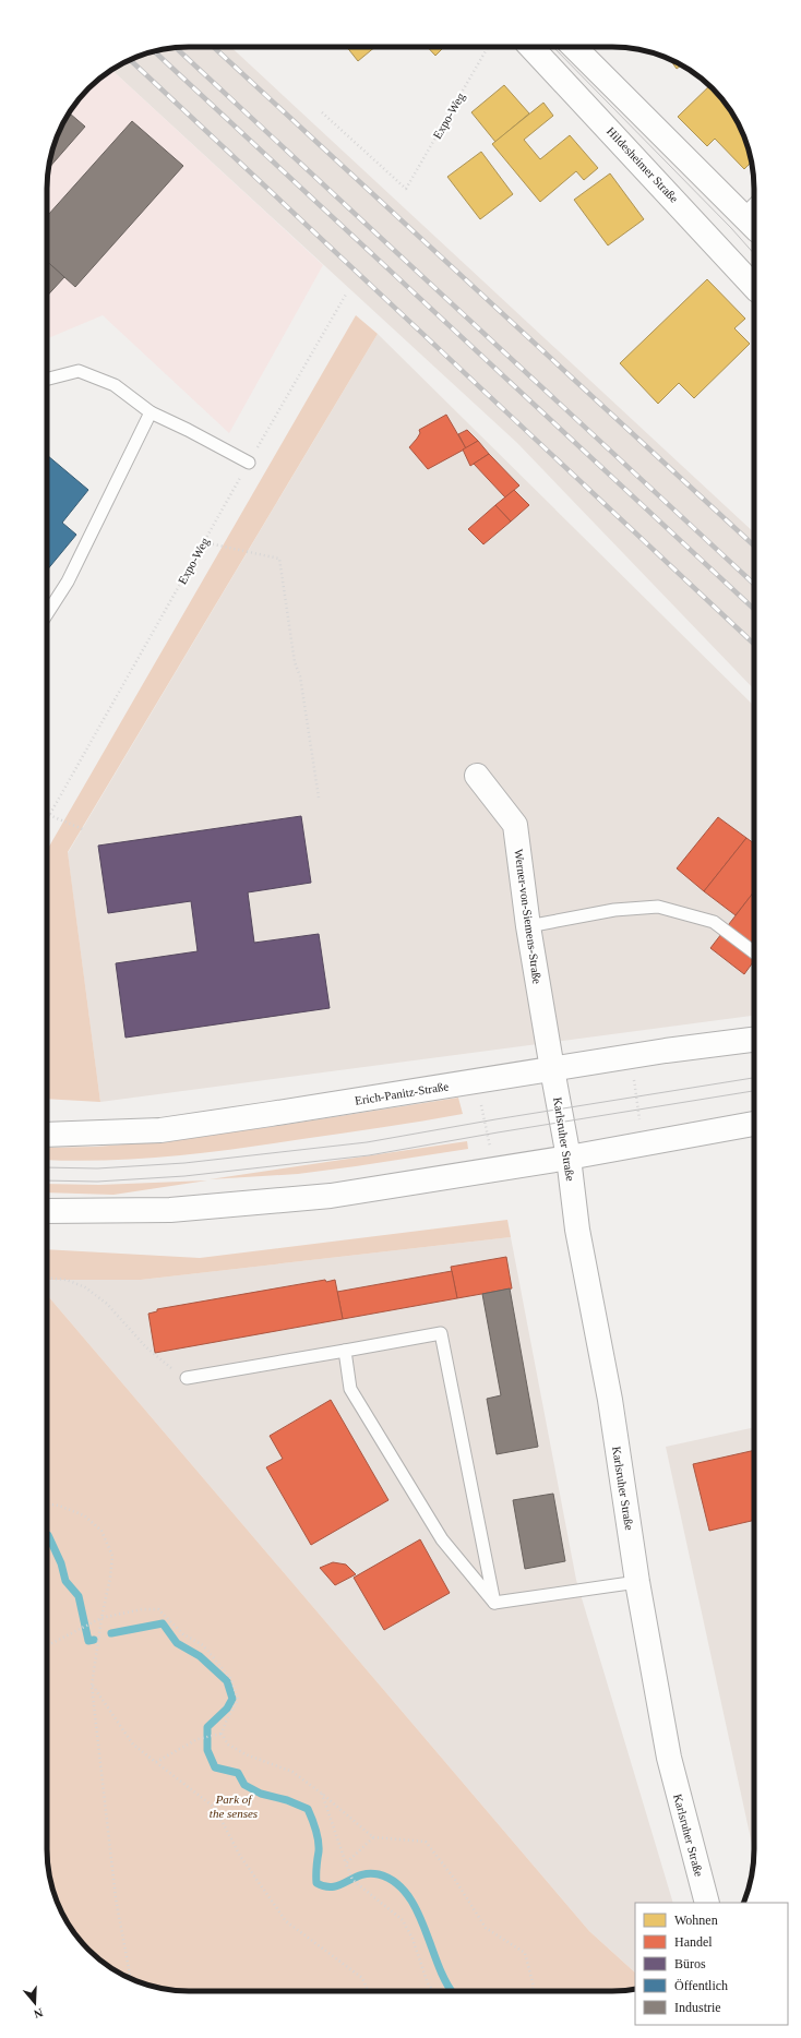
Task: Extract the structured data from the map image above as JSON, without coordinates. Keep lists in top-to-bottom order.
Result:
{
  "streets": {
    "main road": [
      "Hildesheimer Straße",
      "Werner-von-Siemens-Straße",
      "Erich-Panitz-Straße",
      "Karlsruher Straße"
    ],
    "path": ["Expo-Weg"]
  },
  "crossings": [
    ["Werner-von-Siemens-Straße", "Erich-Panitz-Straße"],
    ["Werner-von-Siemens-Straße", "Karlsruher Straße"],
    ["Erich-Panitz-Straße", "Karlsruher Straße"]
  ],
  "parks": ["Park of the senses"],
  "legend": [
    "Wohnen",
    "Handel",
    "Büros",
    "Öffentlich",
    "Industrie"
  ],
  "north": "bottom"
}
